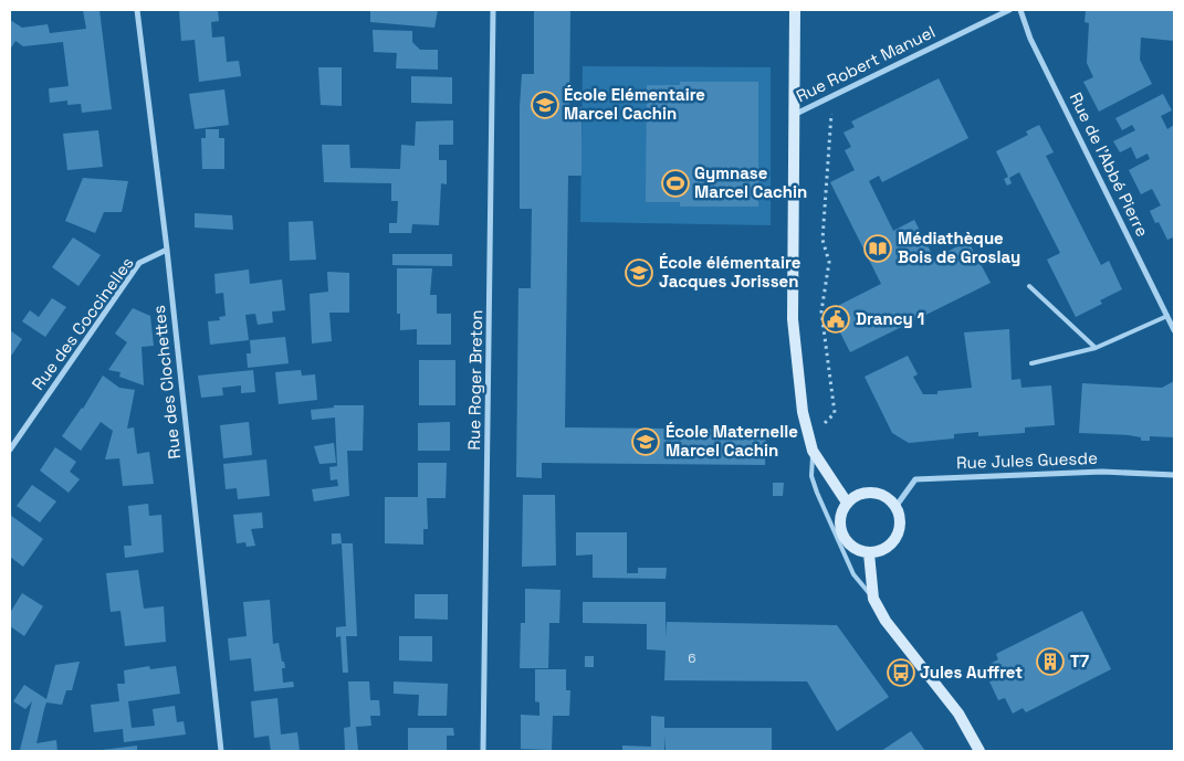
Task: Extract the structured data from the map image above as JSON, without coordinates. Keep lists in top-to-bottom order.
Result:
{
  "streets": {
    "street": [
      "Rue Robert Manuel",
      "Rue de l'Abbé Pierre",
      "Rue des Coccinelles",
      "Rue Roger Breton",
      "Rue des Clochettes",
      "Rue Jules Guesde"
    ]
  },
  "crossings": [
    ["Rue des Coccinelles", "Rue des Clochettes"]
  ],
  "places": {
    "school or university": ["École Elémentaire Marcel Cachin", "École élémentaire Jacques Jorissen", "École Maternelle Marcel Cachin"],
    "sports": ["Gymnase Marcel Cachin"],
    "library": ["Médiathèque Bois de Groslay"],
    "public building": ["Drancy 1"],
    "building": ["T7"],
    "bus stop": ["Jules Auffret"]
  },
  "house_numbers": ["6"]
}
